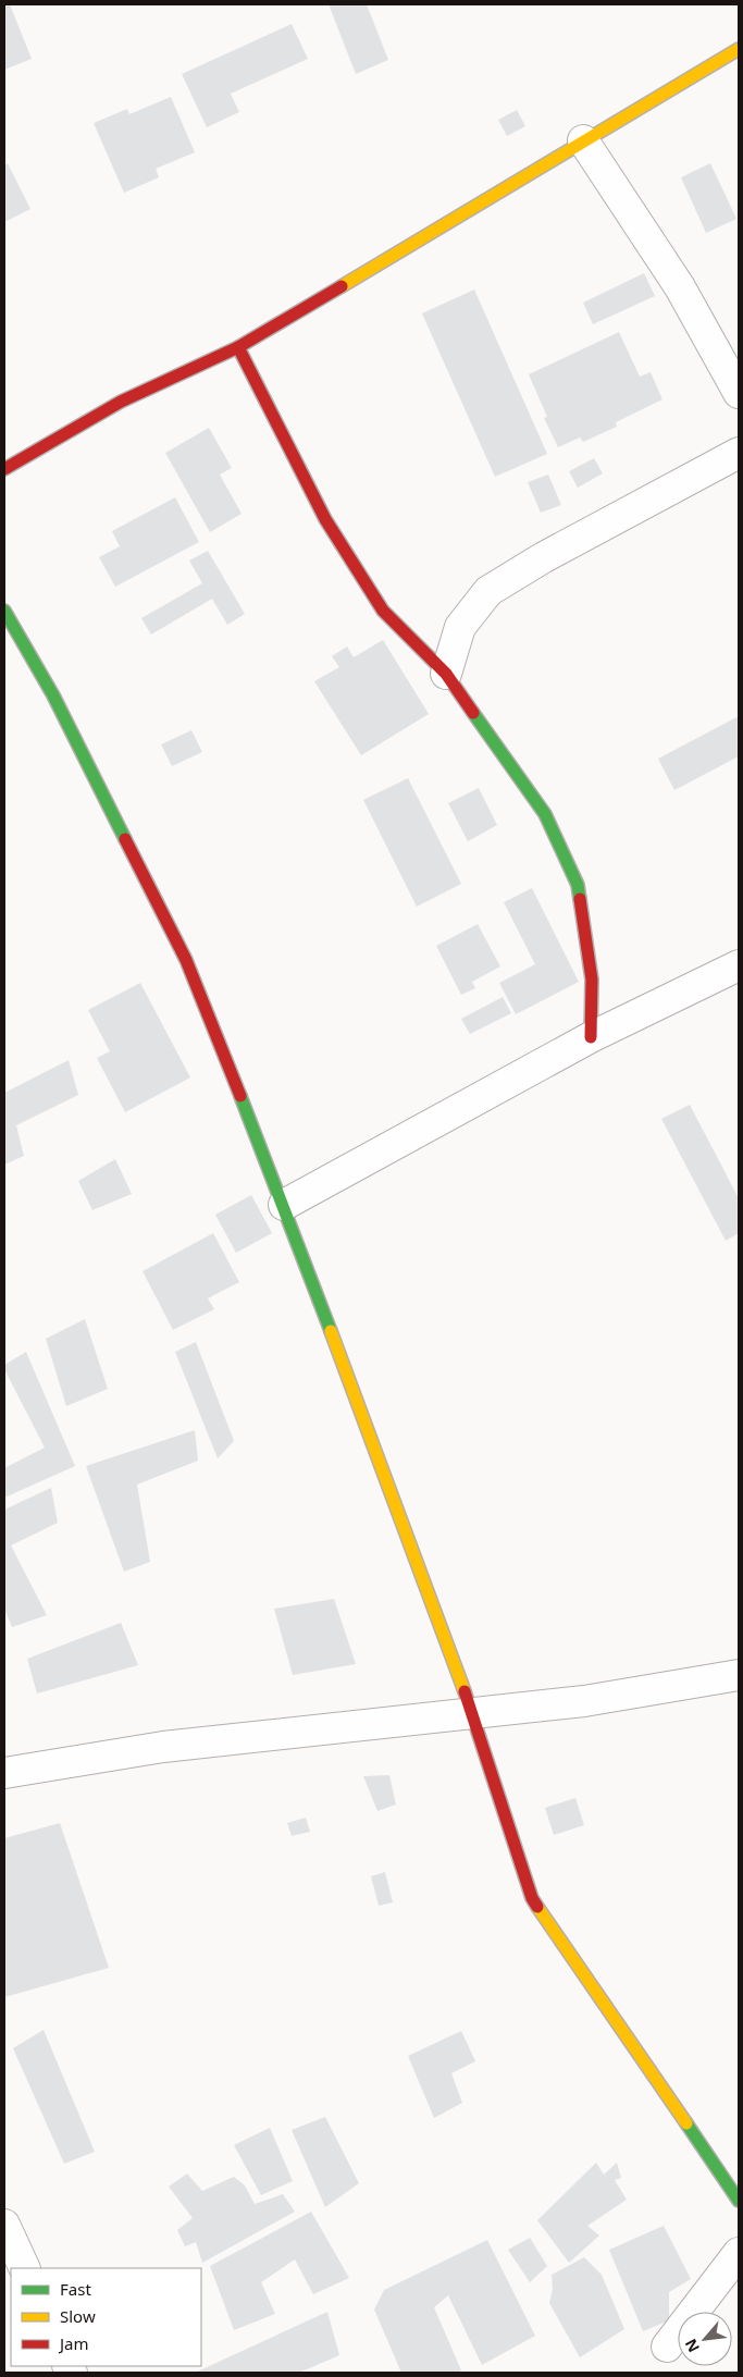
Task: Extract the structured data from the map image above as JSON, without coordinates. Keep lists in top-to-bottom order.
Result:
{
  "legend": ["Fast", "Slow", "Jam"],
  "north": "bottom left"
}
